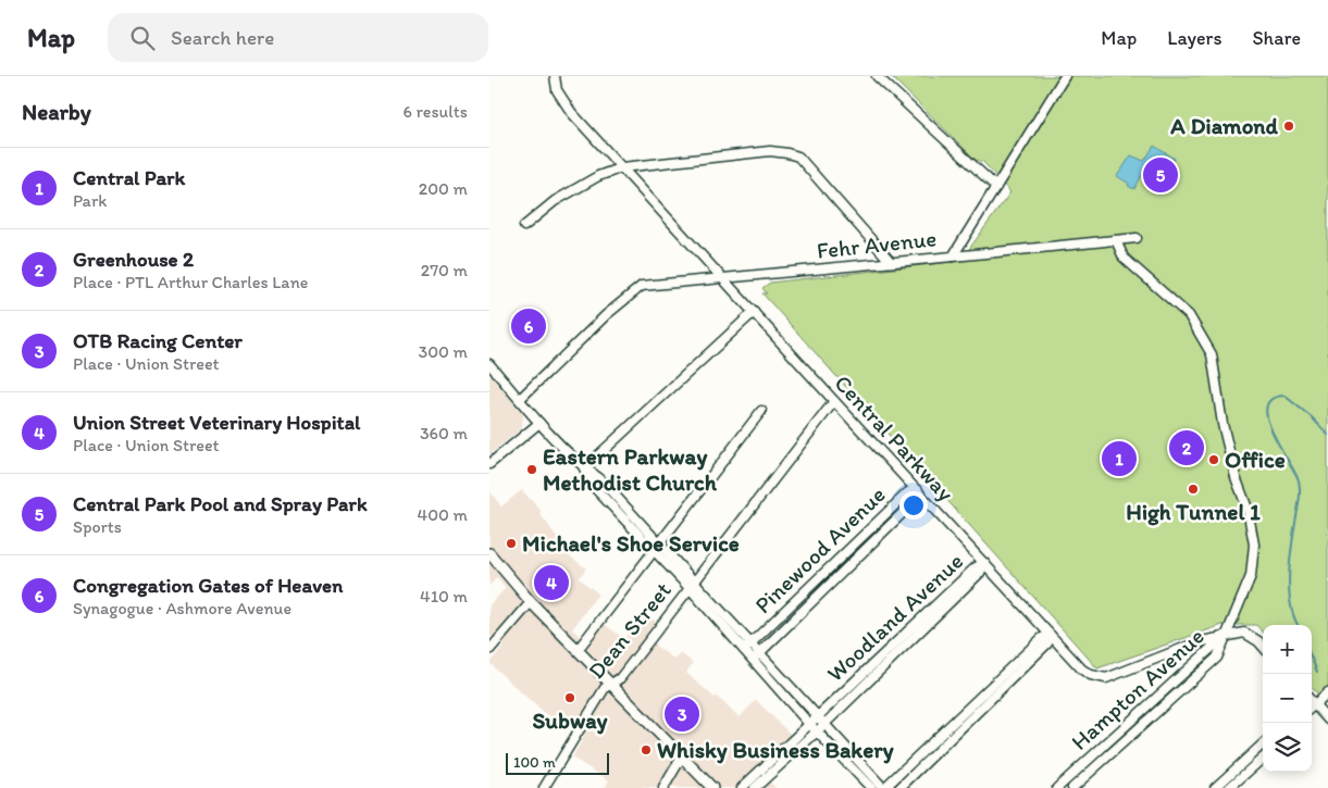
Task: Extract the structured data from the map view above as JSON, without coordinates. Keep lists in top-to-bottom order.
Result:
{
  "streets": {
    "street": [
      "Fehr Avenue",
      "Central Parkway",
      "Pinewood Avenue",
      "Woodland Avenue",
      "Dean Street",
      "Hampton Avenue"
    ]
  },
  "crossings": [
    ["Fehr Avenue", "Central Parkway"],
    ["Central Parkway", "Pinewood Avenue"],
    ["Central Parkway", "Woodland Avenue"],
    ["Central Parkway", "Dean Street"],
    ["Central Parkway", "Hampton Avenue"]
  ],
  "places": [
    "A Diamond",
    "Office",
    "Eastern Parkway Methodist Church",
    "High Tunnel 1",
    "Michael's Shoe Service",
    "Subway",
    "Whisky Business Bakery"
  ],
  "scale_bar": "100 m",
  "page": {
    "header": "Map",
    "search": "Search here",
    "nav": ["Map", "Layers", "Share"],
    "heading": ["Nearby", "6 results"],
    "list": [
      {
        "mark": "1",
        "name": "Central Park",
        "note": "Park",
        "value": "200 m"
      },
      {
        "mark": "2",
        "name": "Greenhouse 2",
        "note": "Place · PTL Arthur Charles Lane",
        "value": "270 m"
      },
      {
        "mark": "3",
        "name": "OTB Racing Center",
        "note": "Place · Union Street",
        "value": "300 m"
      },
      {
        "mark": "4",
        "name": "Union Street Veterinary Hospital",
        "note": "Place · Union Street",
        "value": "360 m"
      },
      {
        "mark": "5",
        "name": "Central Park Pool and Spray Park",
        "note": "Sports",
        "value": "400 m"
      },
      {
        "mark": "6",
        "name": "Congregation Gates of Heaven",
        "note": "Synagogue · Ashmore Avenue",
        "value": "410 m"
      }
    ],
    "pins": [
      "5",
      "6",
      "2",
      "1",
      "4",
      "3"
    ],
    "map_buttons": ["+", "−"],
    "scale": "100 m"
  }
}
